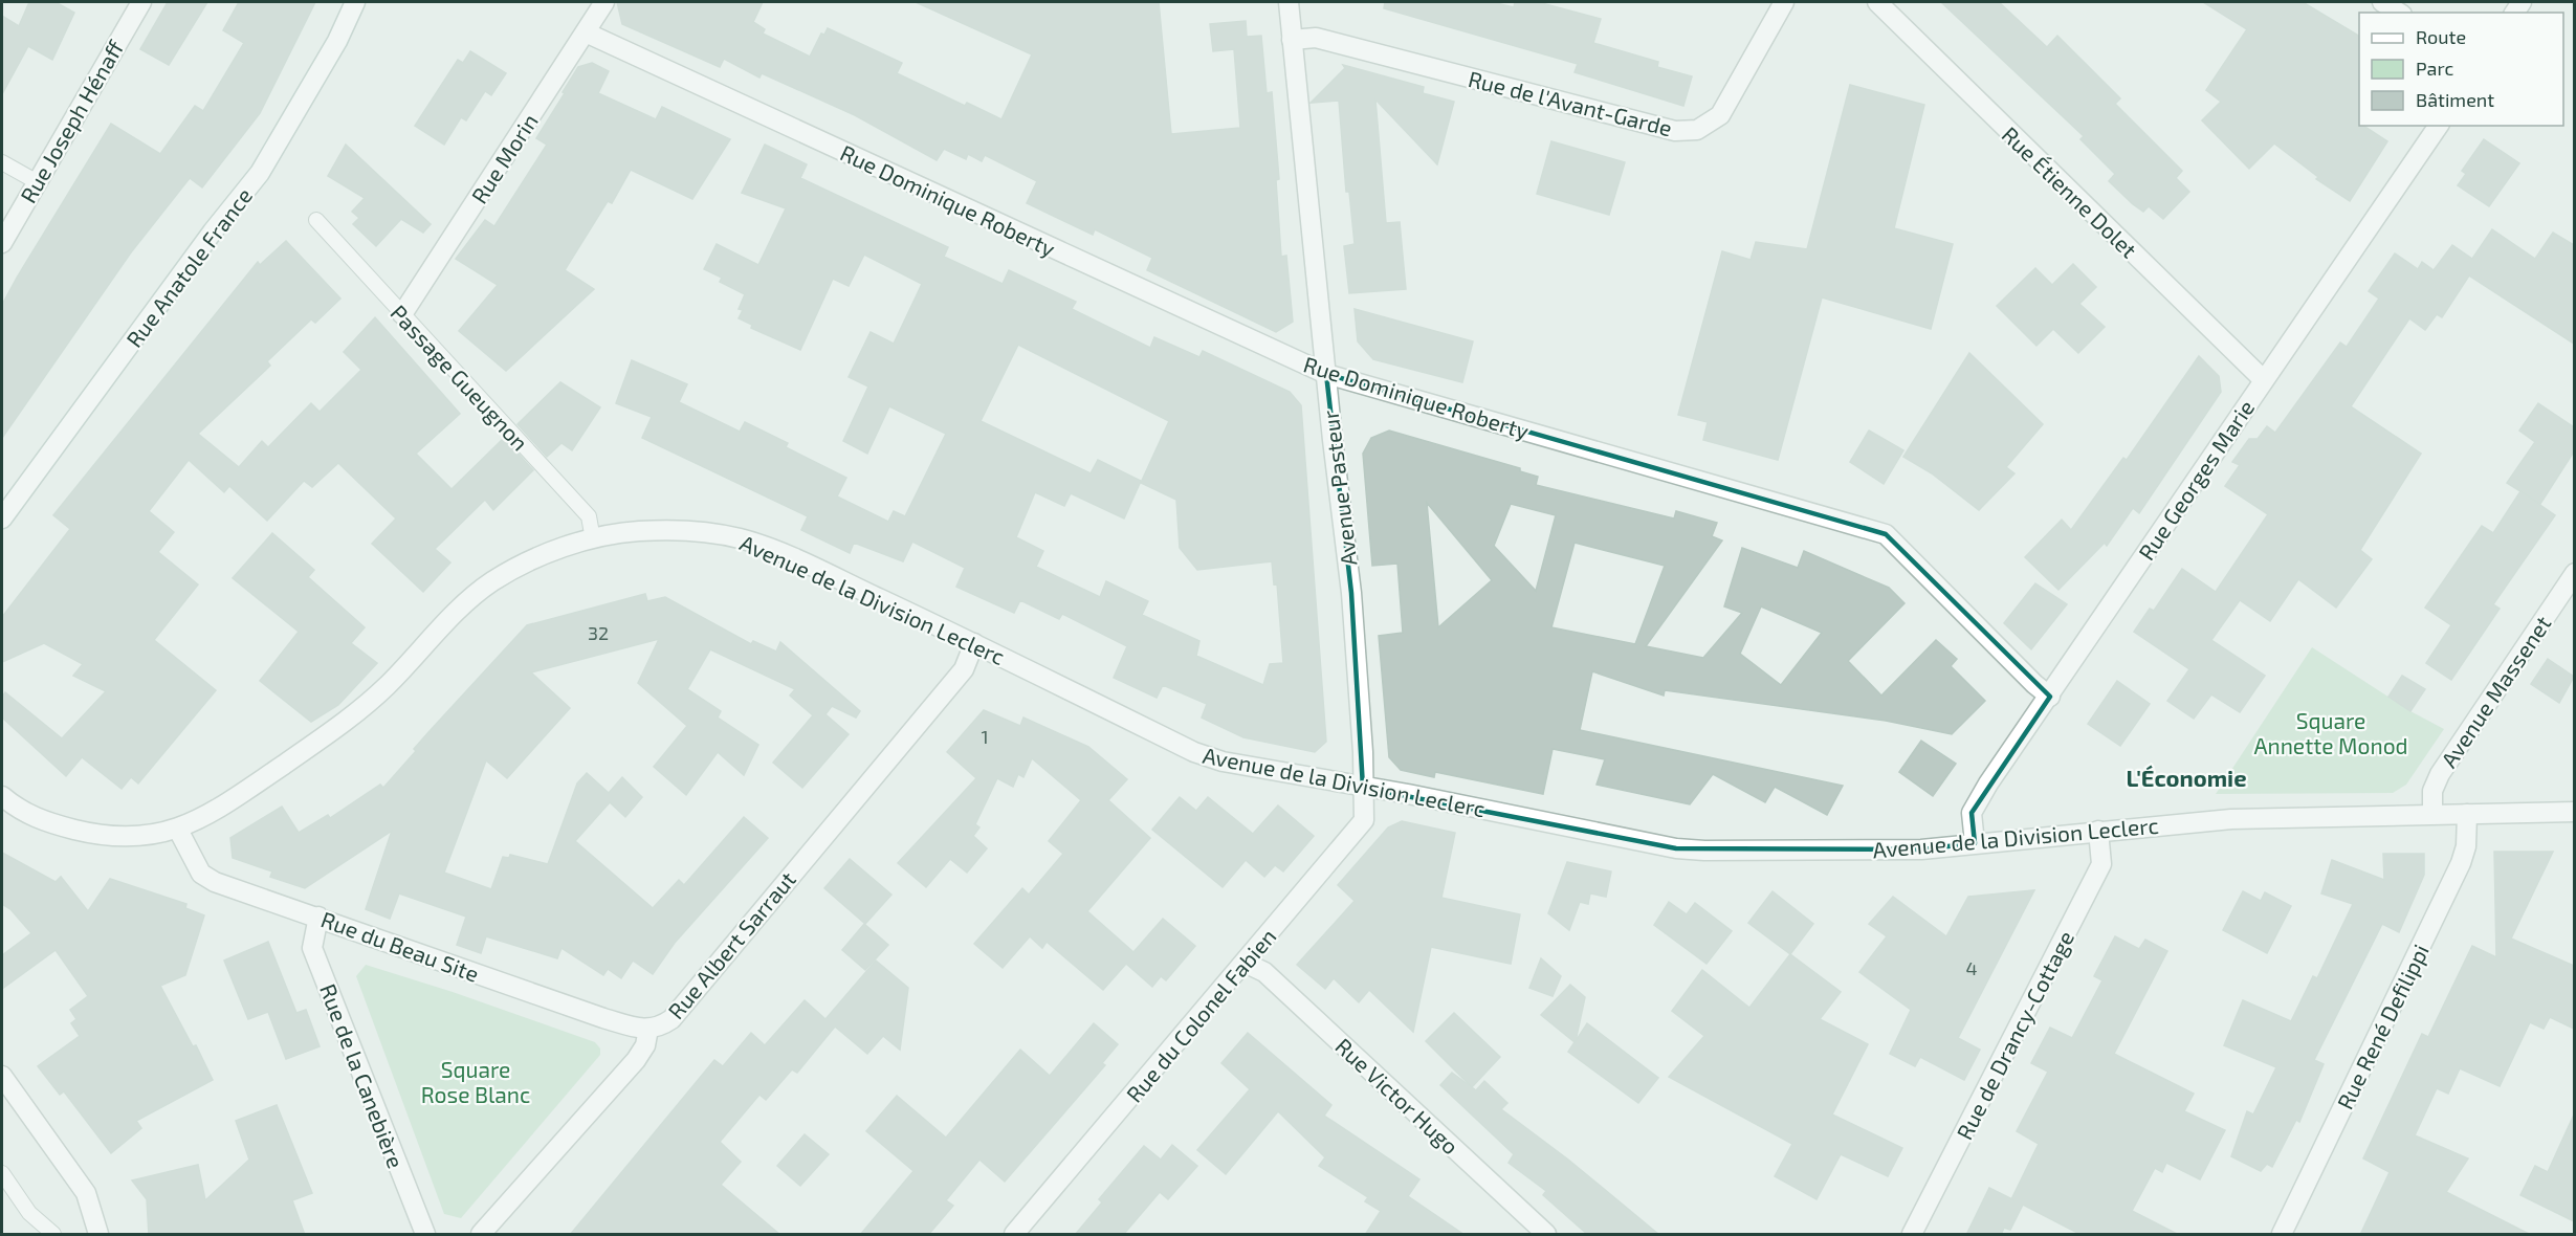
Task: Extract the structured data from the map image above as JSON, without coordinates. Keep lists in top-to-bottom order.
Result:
{
  "streets": {
    "street": [
      "Rue de l'Avant-Garde",
      "Rue Joseph Hénaff",
      "Rue Morin",
      "Rue Étienne Dolet",
      "Rue Dominique Roberty",
      "Rue Anatole France",
      "Rue Georges Marie",
      "Avenue Pasteur",
      "Avenue de la Division Leclerc",
      "Avenue Massenet",
      "Rue Albert Sarraut",
      "Rue du Beau Site",
      "Rue du Colonel Fabien",
      "Rue René Defilippi",
      "Rue de Drancy-Cottage",
      "Rue de la Canebière",
      "Rue Victor Hugo"
    ],
    "lane": ["Passage Gueugnon"]
  },
  "crossings": [
    ["Rue de l'Avant-Garde", "Avenue Pasteur"],
    ["Rue Morin", "Rue Dominique Roberty"],
    ["Rue Morin", "Passage Gueugnon"],
    ["Rue Étienne Dolet", "Rue Georges Marie"],
    ["Rue Dominique Roberty", "Rue Georges Marie"],
    ["Rue Dominique Roberty", "Avenue Pasteur"],
    ["Passage Gueugnon", "Avenue de la Division Leclerc"],
    ["Rue Georges Marie", "Avenue de la Division Leclerc"],
    ["Avenue Pasteur", "Avenue de la Division Leclerc"],
    ["Avenue Pasteur", "Rue du Colonel Fabien"],
    ["Avenue de la Division Leclerc", "Avenue Massenet"],
    ["Avenue de la Division Leclerc", "Rue Albert Sarraut"],
    ["Avenue de la Division Leclerc", "Rue du Beau Site"],
    ["Avenue de la Division Leclerc", "Rue du Colonel Fabien"],
    ["Avenue de la Division Leclerc", "Rue René Defilippi"],
    ["Avenue de la Division Leclerc", "Rue de Drancy-Cottage"],
    ["Rue Albert Sarraut", "Rue du Beau Site"],
    ["Rue du Beau Site", "Rue de la Canebière"],
    ["Rue du Colonel Fabien", "Rue Victor Hugo"]
  ],
  "districts": ["L'Économie"],
  "parks": ["Square Annette Monod", "Square Rose Blanc"],
  "house_numbers": ["32", "1", "4"],
  "legend": ["Route", "Parc", "Bâtiment"]
}
